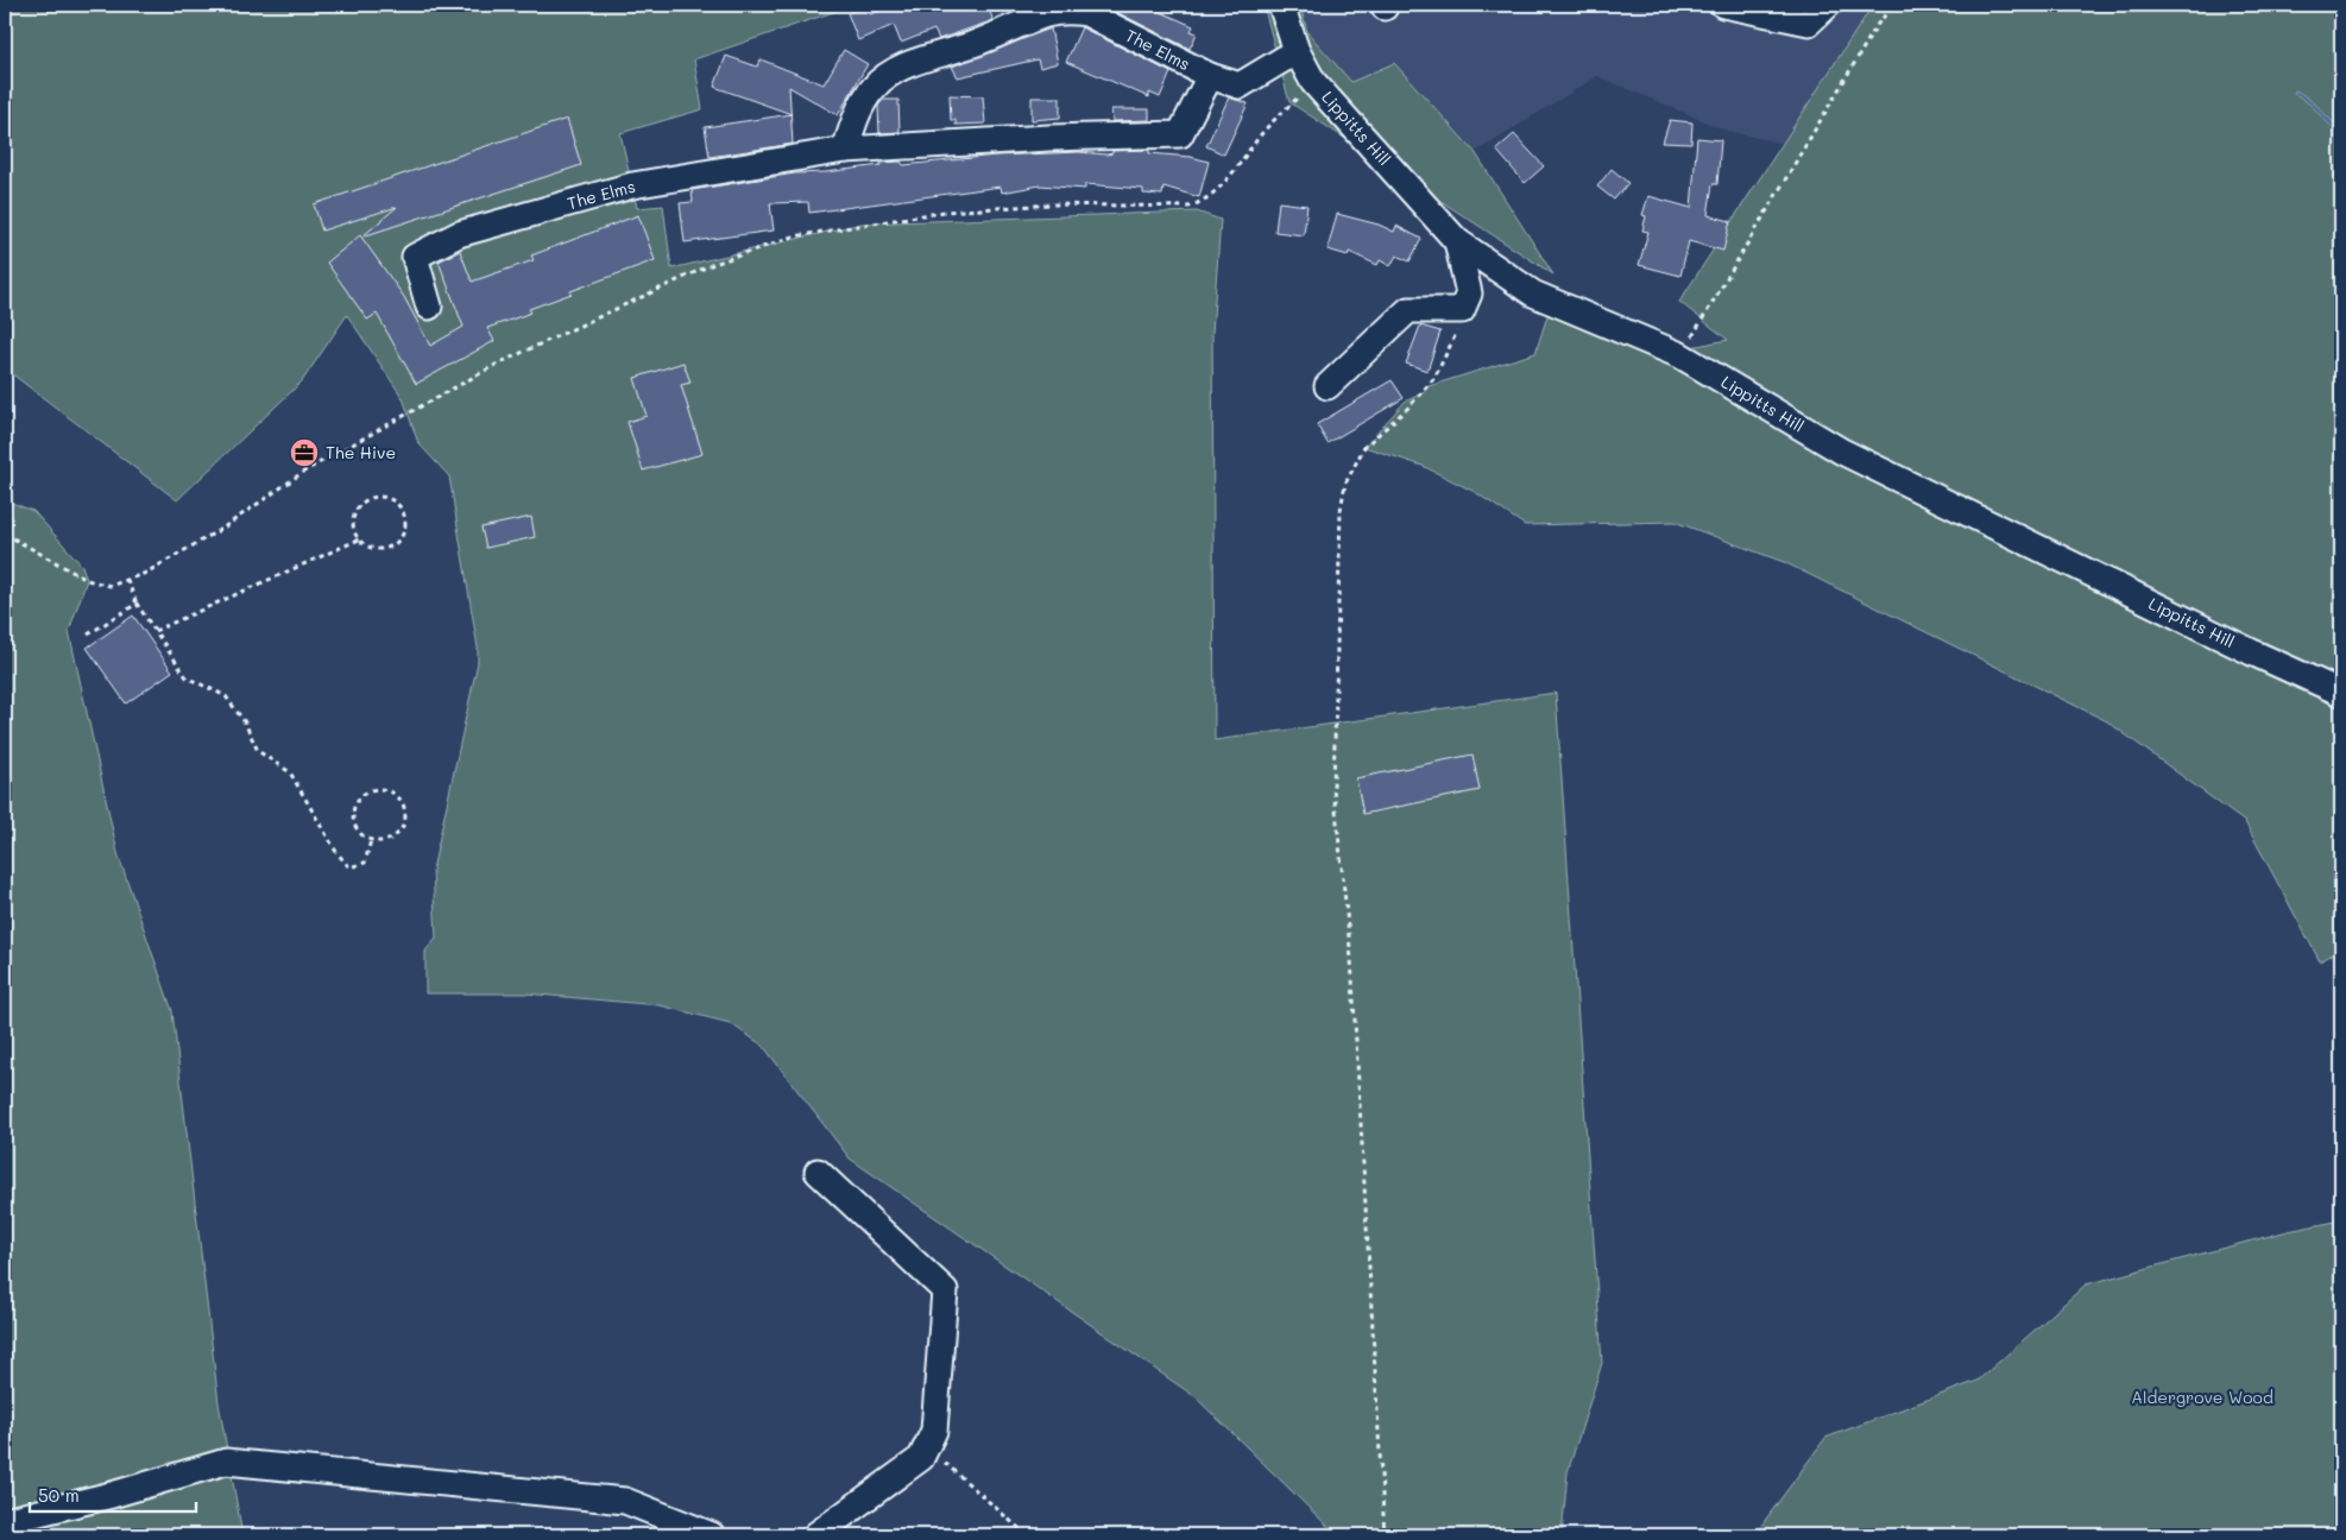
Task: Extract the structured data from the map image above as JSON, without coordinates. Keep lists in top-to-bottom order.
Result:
{
  "streets": {
    "street": ["The Elms", "Lippitts Hill"]
  },
  "crossings": [
    ["The Elms", "Lippitts Hill"]
  ],
  "parks": ["Aldergrove Wood"],
  "places": {
    "office": ["The Hive"]
  },
  "scale_bar": "50 m"
}
